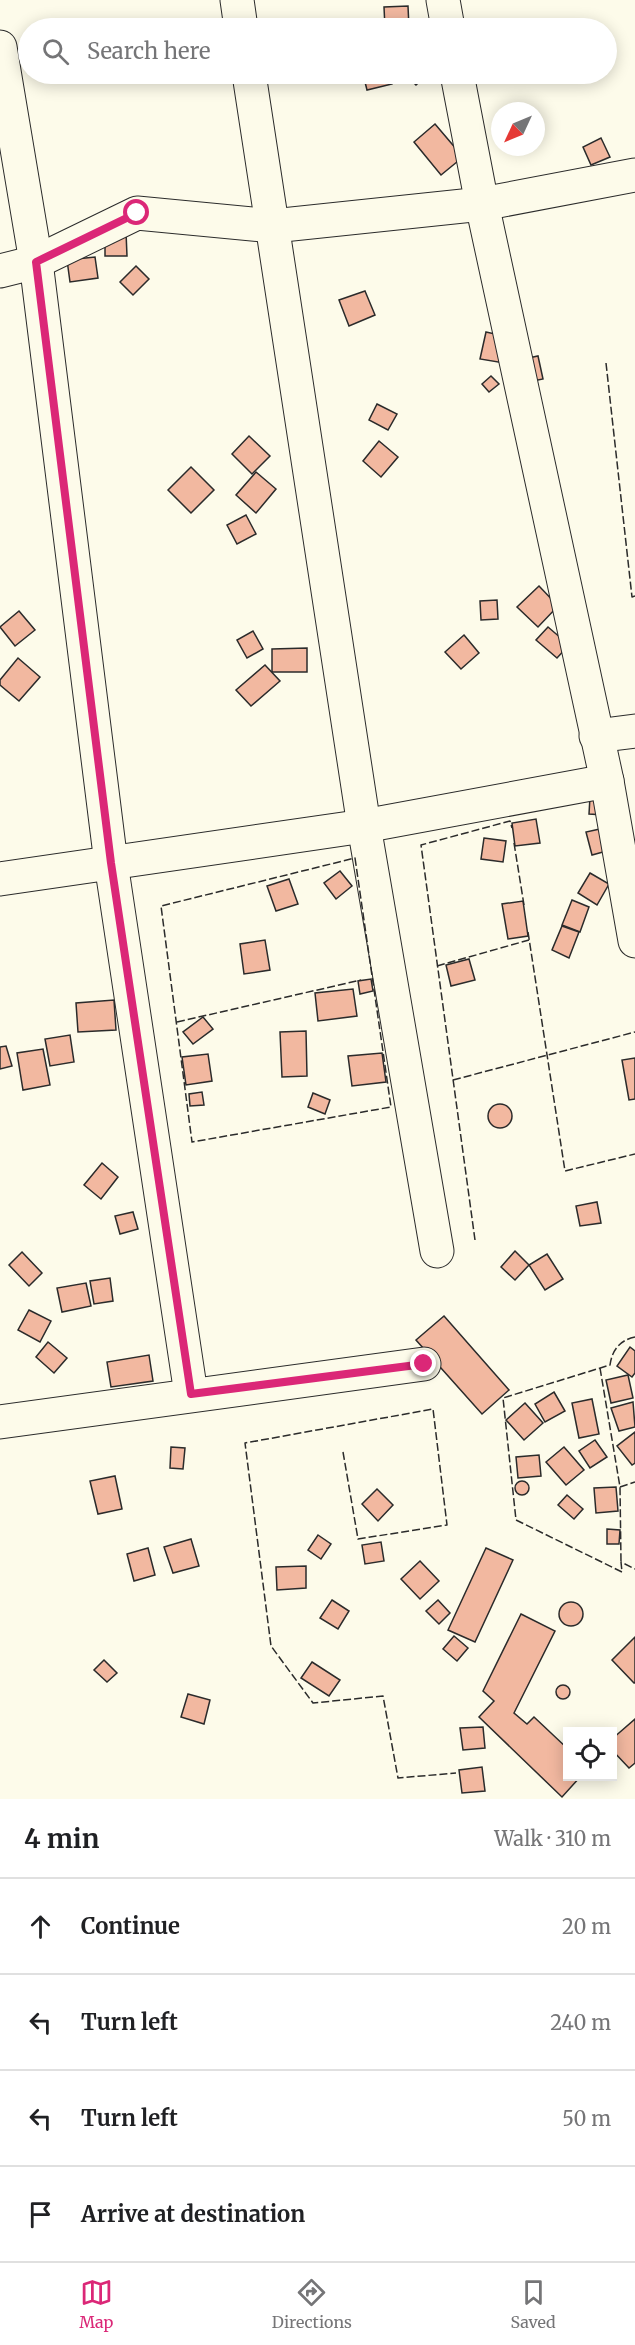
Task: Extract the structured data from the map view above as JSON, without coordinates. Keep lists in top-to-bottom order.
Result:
{
  "north": "bottom left",
  "page": {
    "search": "Search here",
    "heading": ["4 min", "Walk · 310 m"],
    "list": [
      ["Continue", "20 m"],
      ["Turn left", "240 m"],
      ["Turn left", "50 m"],
      "Arrive at destination"
    ],
    "nav": ["Map", "Directions", "Saved"]
  }
}
